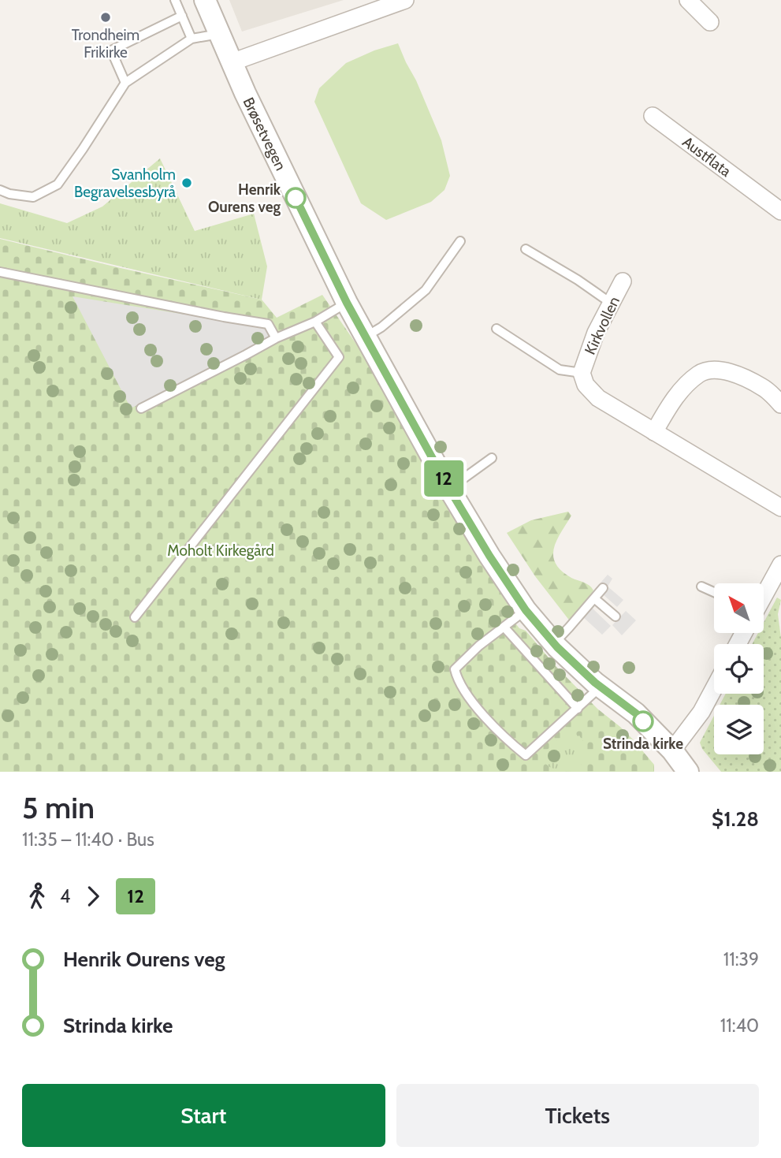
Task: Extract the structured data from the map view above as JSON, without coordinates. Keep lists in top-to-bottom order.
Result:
{
  "streets": {
    "street": ["Brøsetvegen", "Austflata", "Kirkvollen"]
  },
  "parks": ["Moholt Kirkegård"],
  "places": [
    "Trondheim Frikirke",
    "Svanholm Begravelsesbyrå",
    "Henrik Ourens veg",
    "Strinda kirke"
  ],
  "lines": ["bus line 12"],
  "north": "top left",
  "page": {
    "on_map": "12",
    "heading": ["5 min", "11:35 – 11:40 · Bus", "$1.28"],
    "legs": ["4", "12"],
    "list": [
      {
        "name": "Henrik Ourens veg",
        "value": "11:39"
      },
      {
        "name": "Strinda kirke",
        "value": "11:40"
      }
    ],
    "buttons": ["Start", "Tickets"]
  }
}
